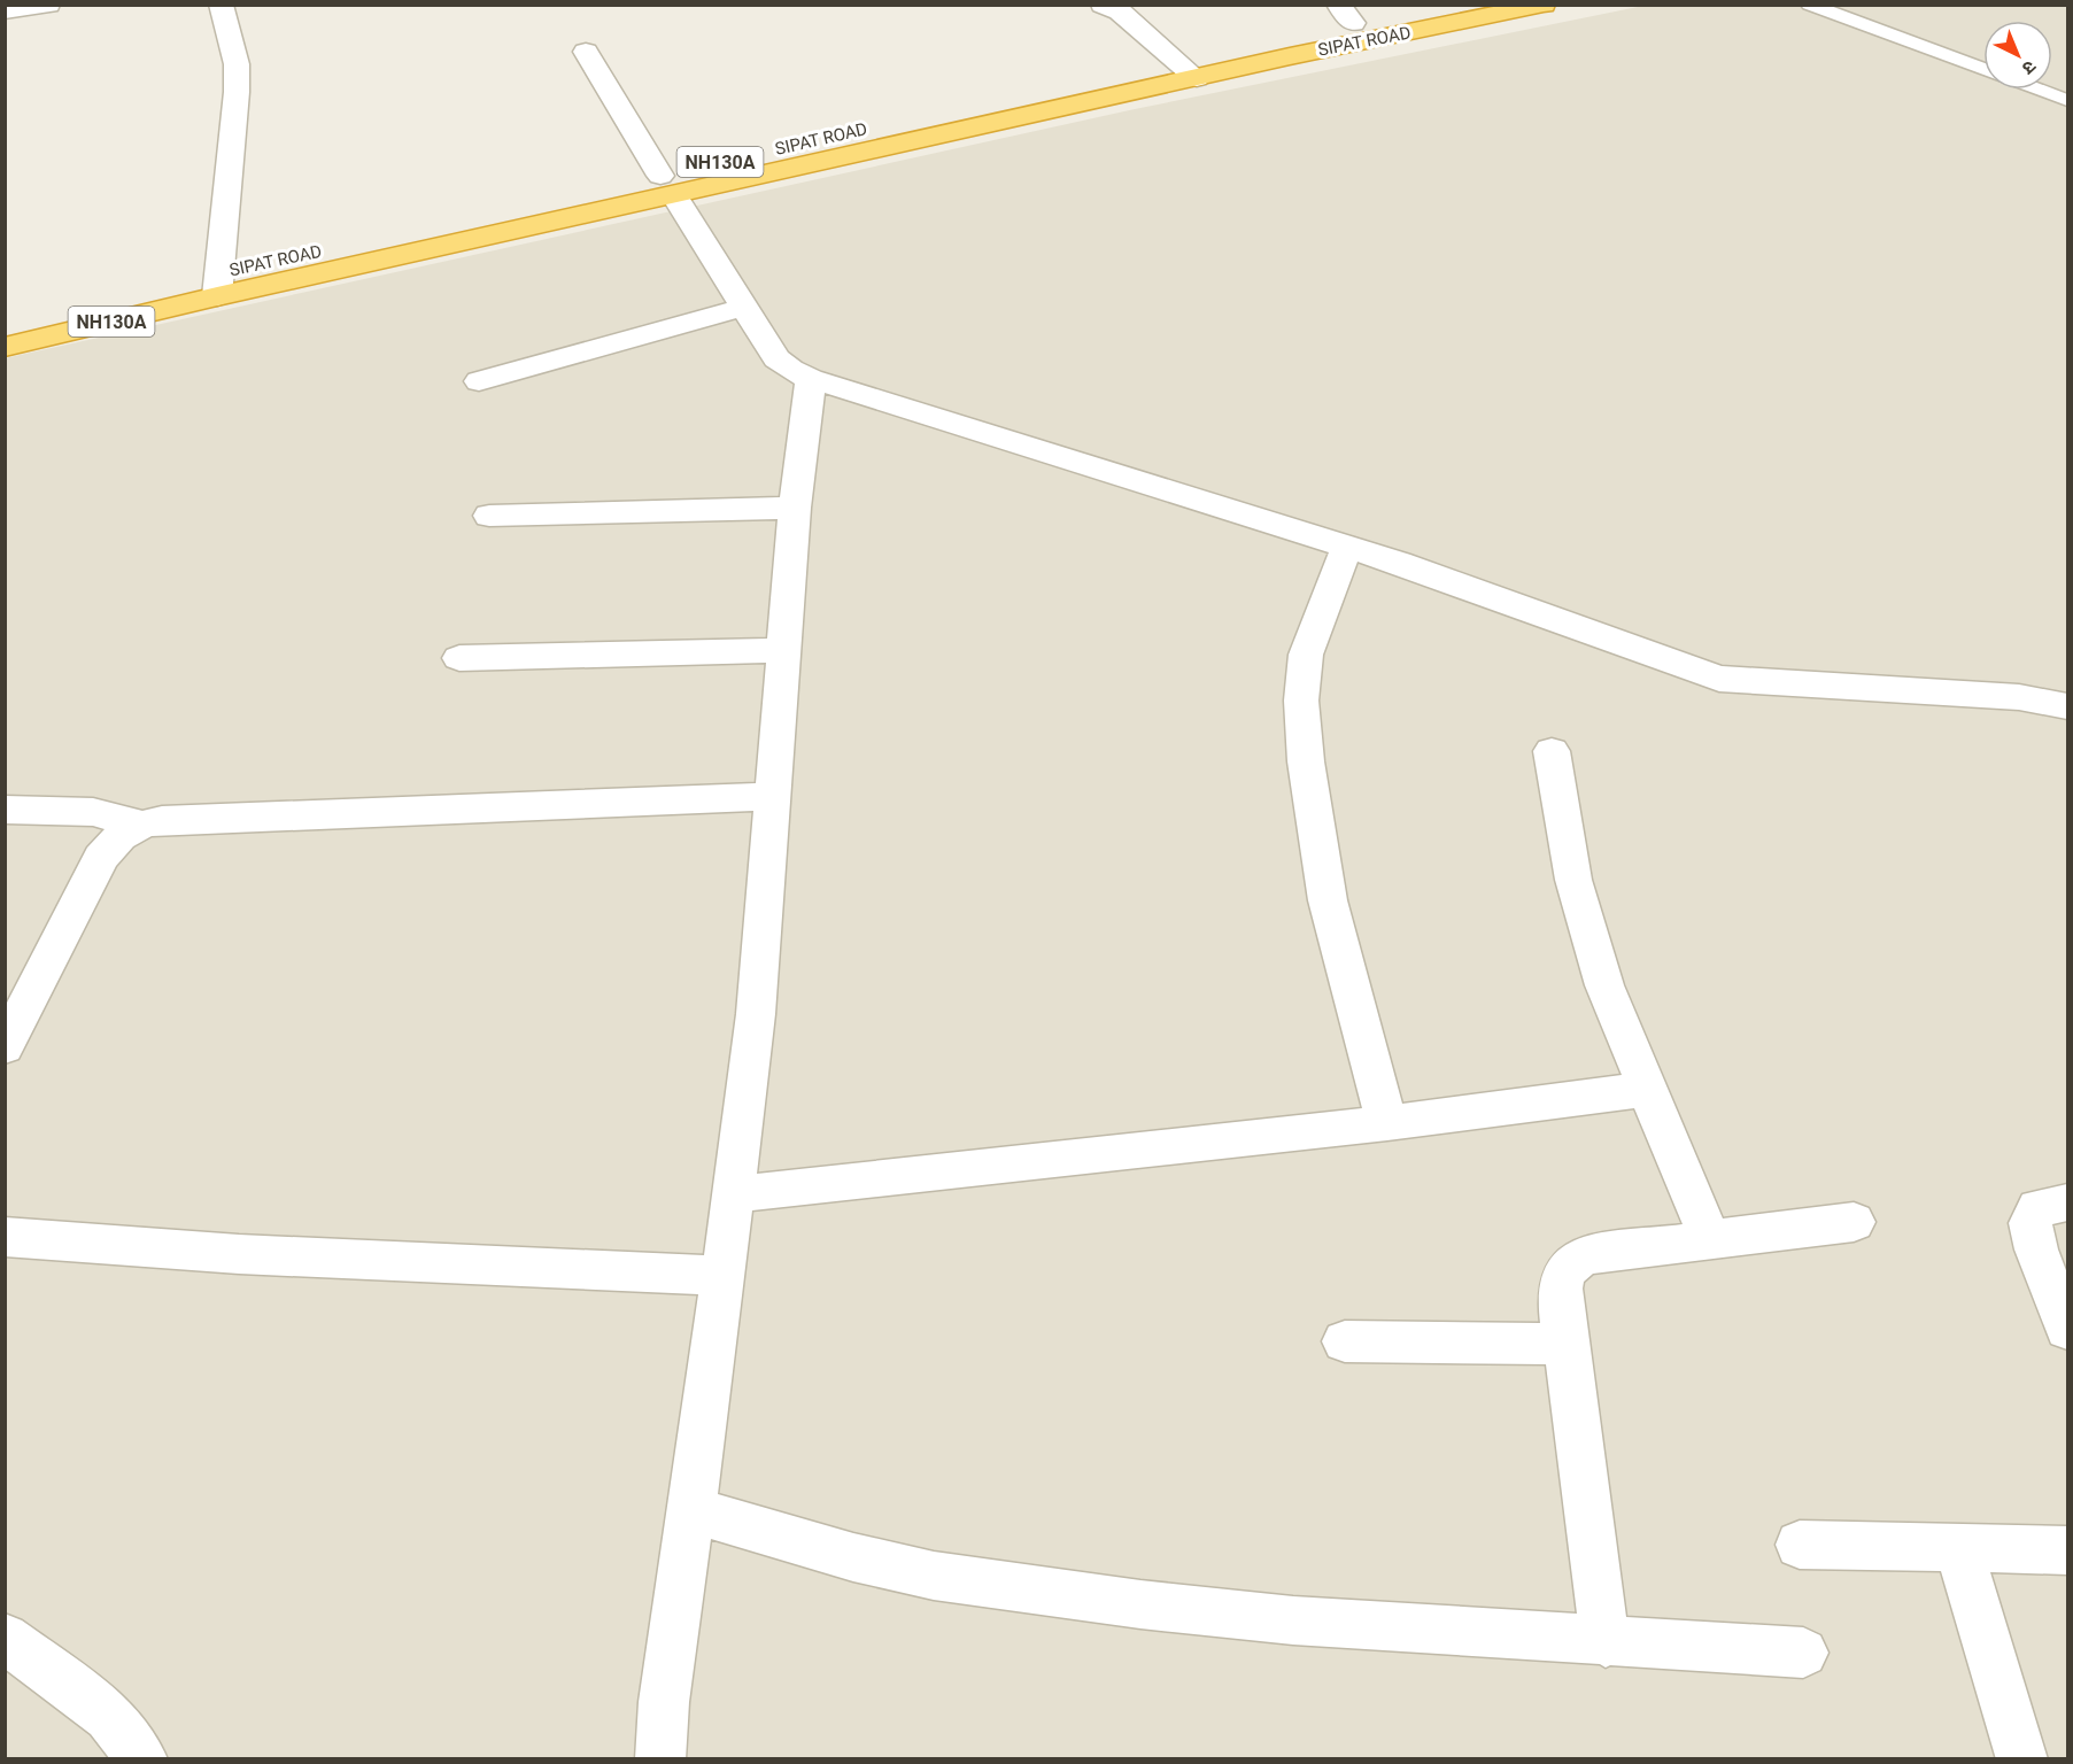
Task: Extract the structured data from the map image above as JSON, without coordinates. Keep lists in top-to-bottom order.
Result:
{
  "streets": {
    "highway": ["SIPAT ROAD", "NH130A"]
  },
  "north": "bottom right"
}
